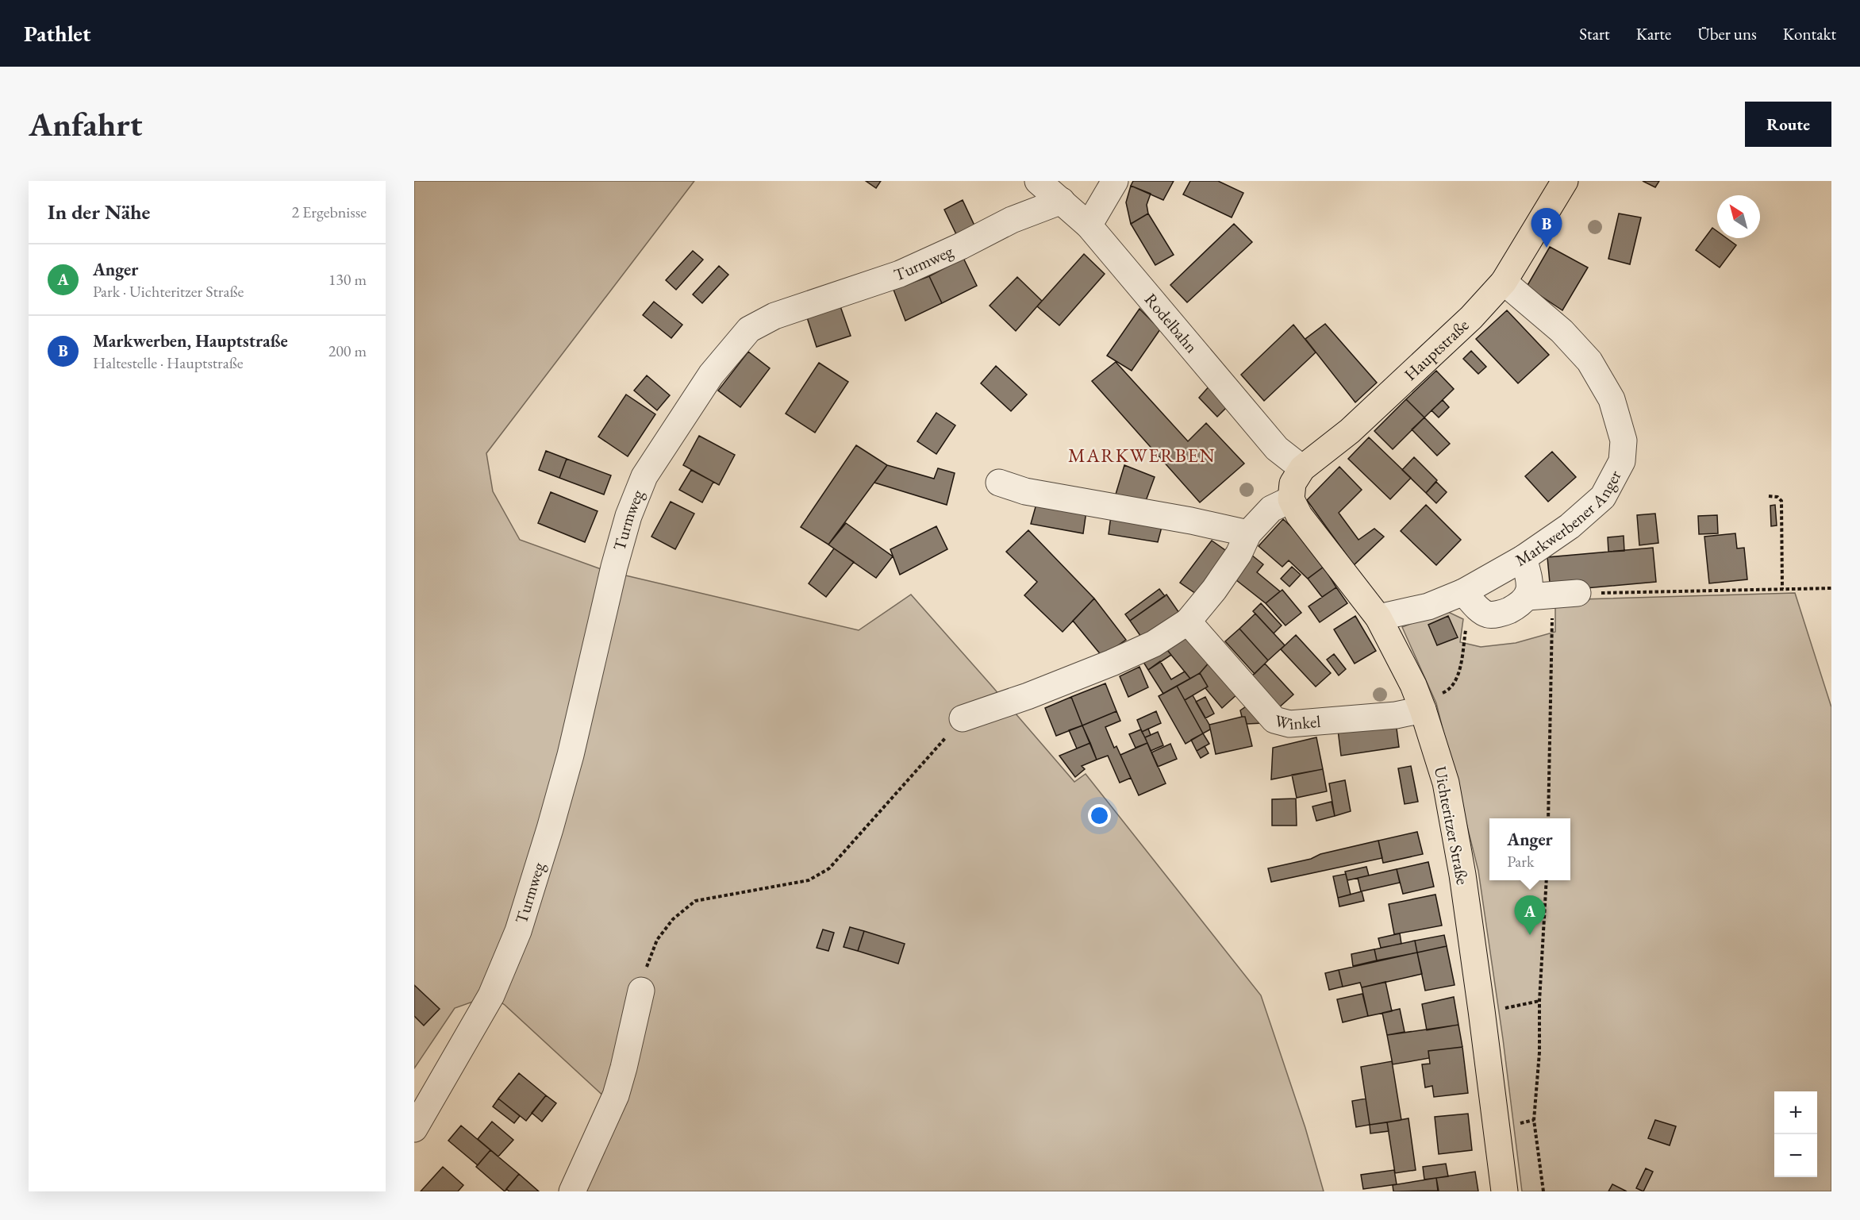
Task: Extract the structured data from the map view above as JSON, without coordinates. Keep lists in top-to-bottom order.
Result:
{
  "streets": {
    "main road": ["Hauptstraße", "Uichteritzer Straße"],
    "street": [
      "Turmweg",
      "Rodelbahn",
      "Markwerbener Anger",
      "Winkel"
    ]
  },
  "crossings": [
    ["Turmweg", "Rodelbahn"],
    ["Rodelbahn", "Hauptstraße"],
    ["Hauptstraße", "Markwerbener Anger"],
    ["Hauptstraße", "Uichteritzer Straße"],
    ["Markwerbener Anger", "Uichteritzer Straße"],
    ["Winkel", "Uichteritzer Straße"]
  ],
  "districts": ["MARKWERBEN"],
  "north": "top left",
  "page": {
    "header": "Pathlet",
    "nav": [
      "Start",
      "Karte",
      "Über uns",
      "Kontakt"
    ],
    "buttons": "Route",
    "title": "Anfahrt",
    "heading": ["In der Nähe", "2 Ergebnisse"],
    "pins": ["B", "A"],
    "list": [
      {
        "mark": "A",
        "name": "Anger",
        "note": "Park · Uichteritzer Straße",
        "value": "130 m"
      },
      {
        "mark": "B",
        "name": "Markwerben, Hauptstraße",
        "note": "Haltestelle · Hauptstraße",
        "value": "200 m"
      }
    ],
    "popup": ["Anger", "Park"],
    "map_buttons": ["+", "−"]
  }
}
